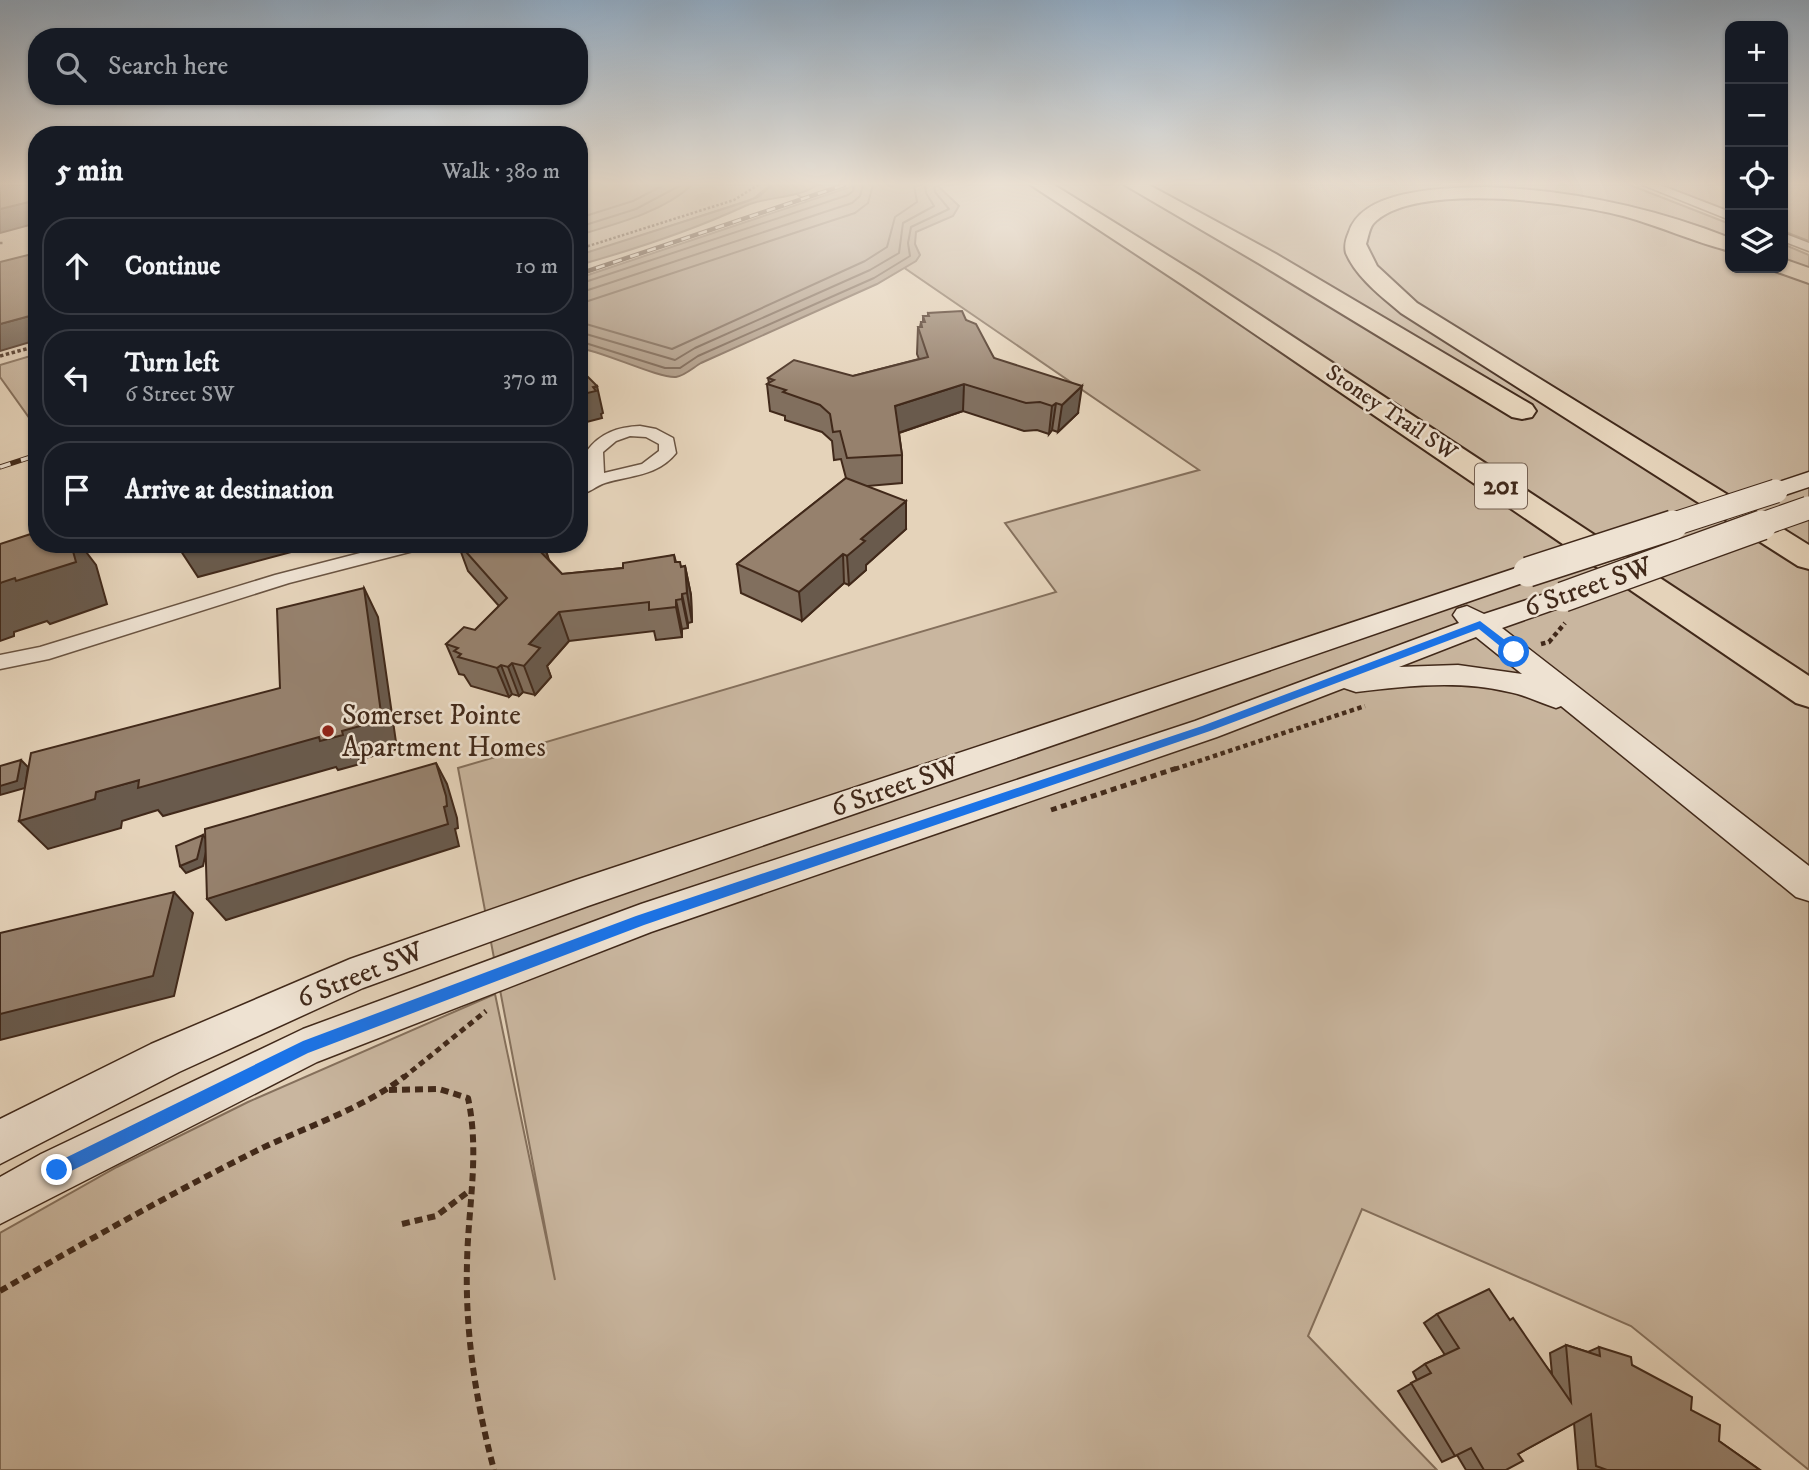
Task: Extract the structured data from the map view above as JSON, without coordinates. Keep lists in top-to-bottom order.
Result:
{
  "streets": {
    "highway": ["Stoney Trail SW", "201"],
    "main road": ["6 Street SW"]
  },
  "places": ["Somerset Pointe Apartment Homes"],
  "page": {
    "map_buttons": ["+", "−"],
    "search": "Search here",
    "heading": ["5 min", "Walk · 380 m"],
    "list": [
      ["Continue", "10 m"],
      ["Turn left", "6 Street SW", "370 m"],
      "Arrive at destination"
    ]
  }
}
